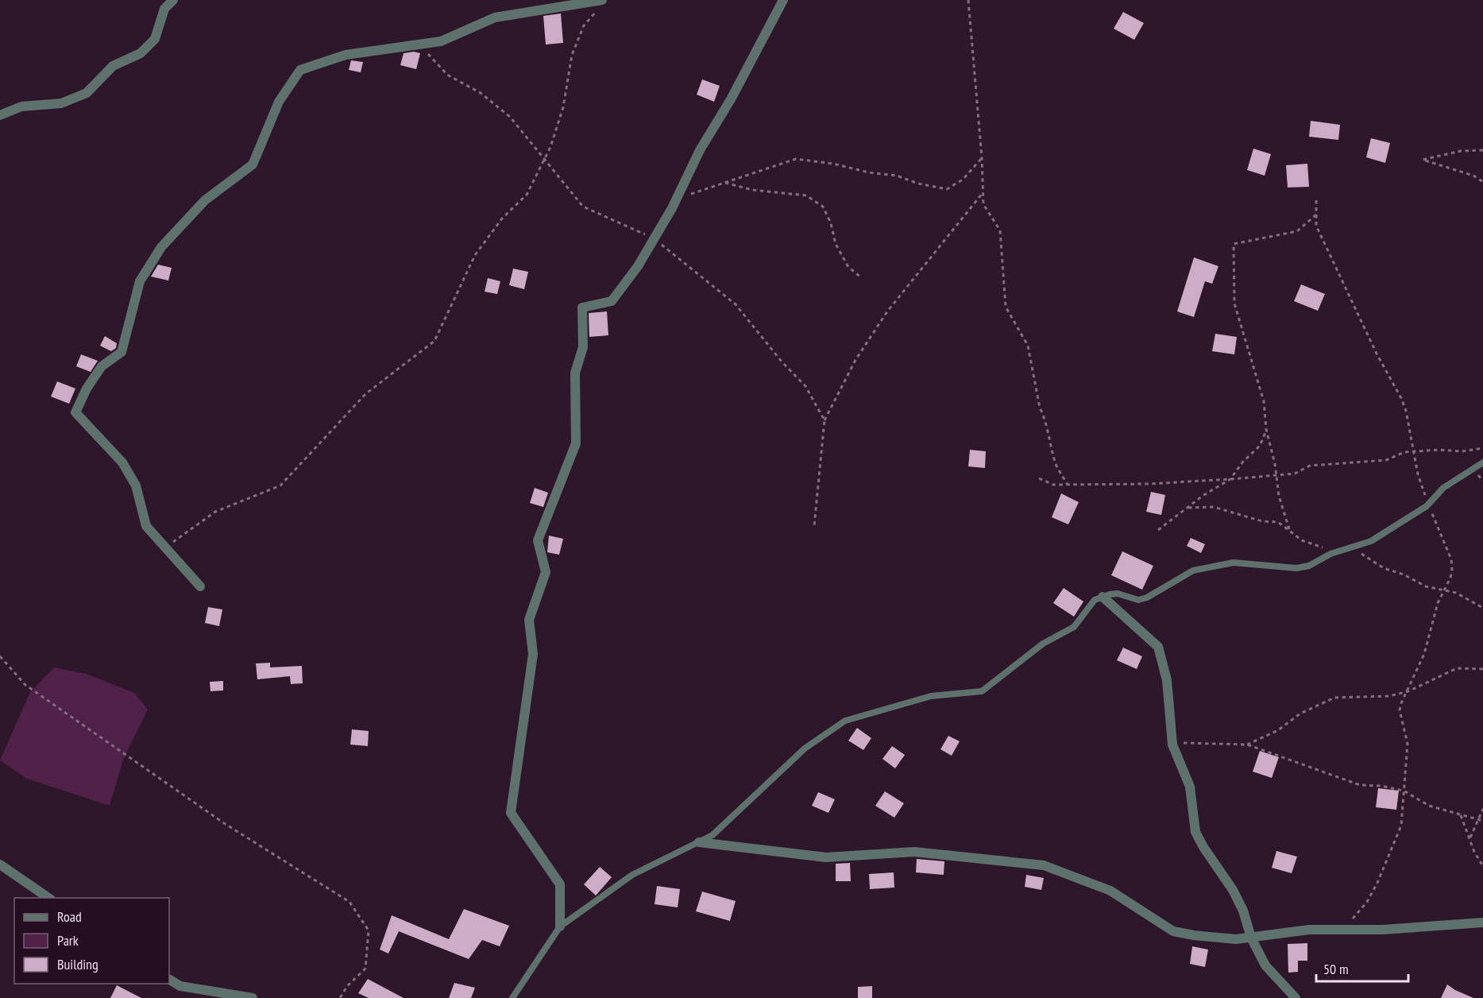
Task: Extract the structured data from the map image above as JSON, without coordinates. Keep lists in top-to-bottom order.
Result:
{
  "legend": ["Road", "Park", "Building"],
  "scale_bar": "50 m"
}
